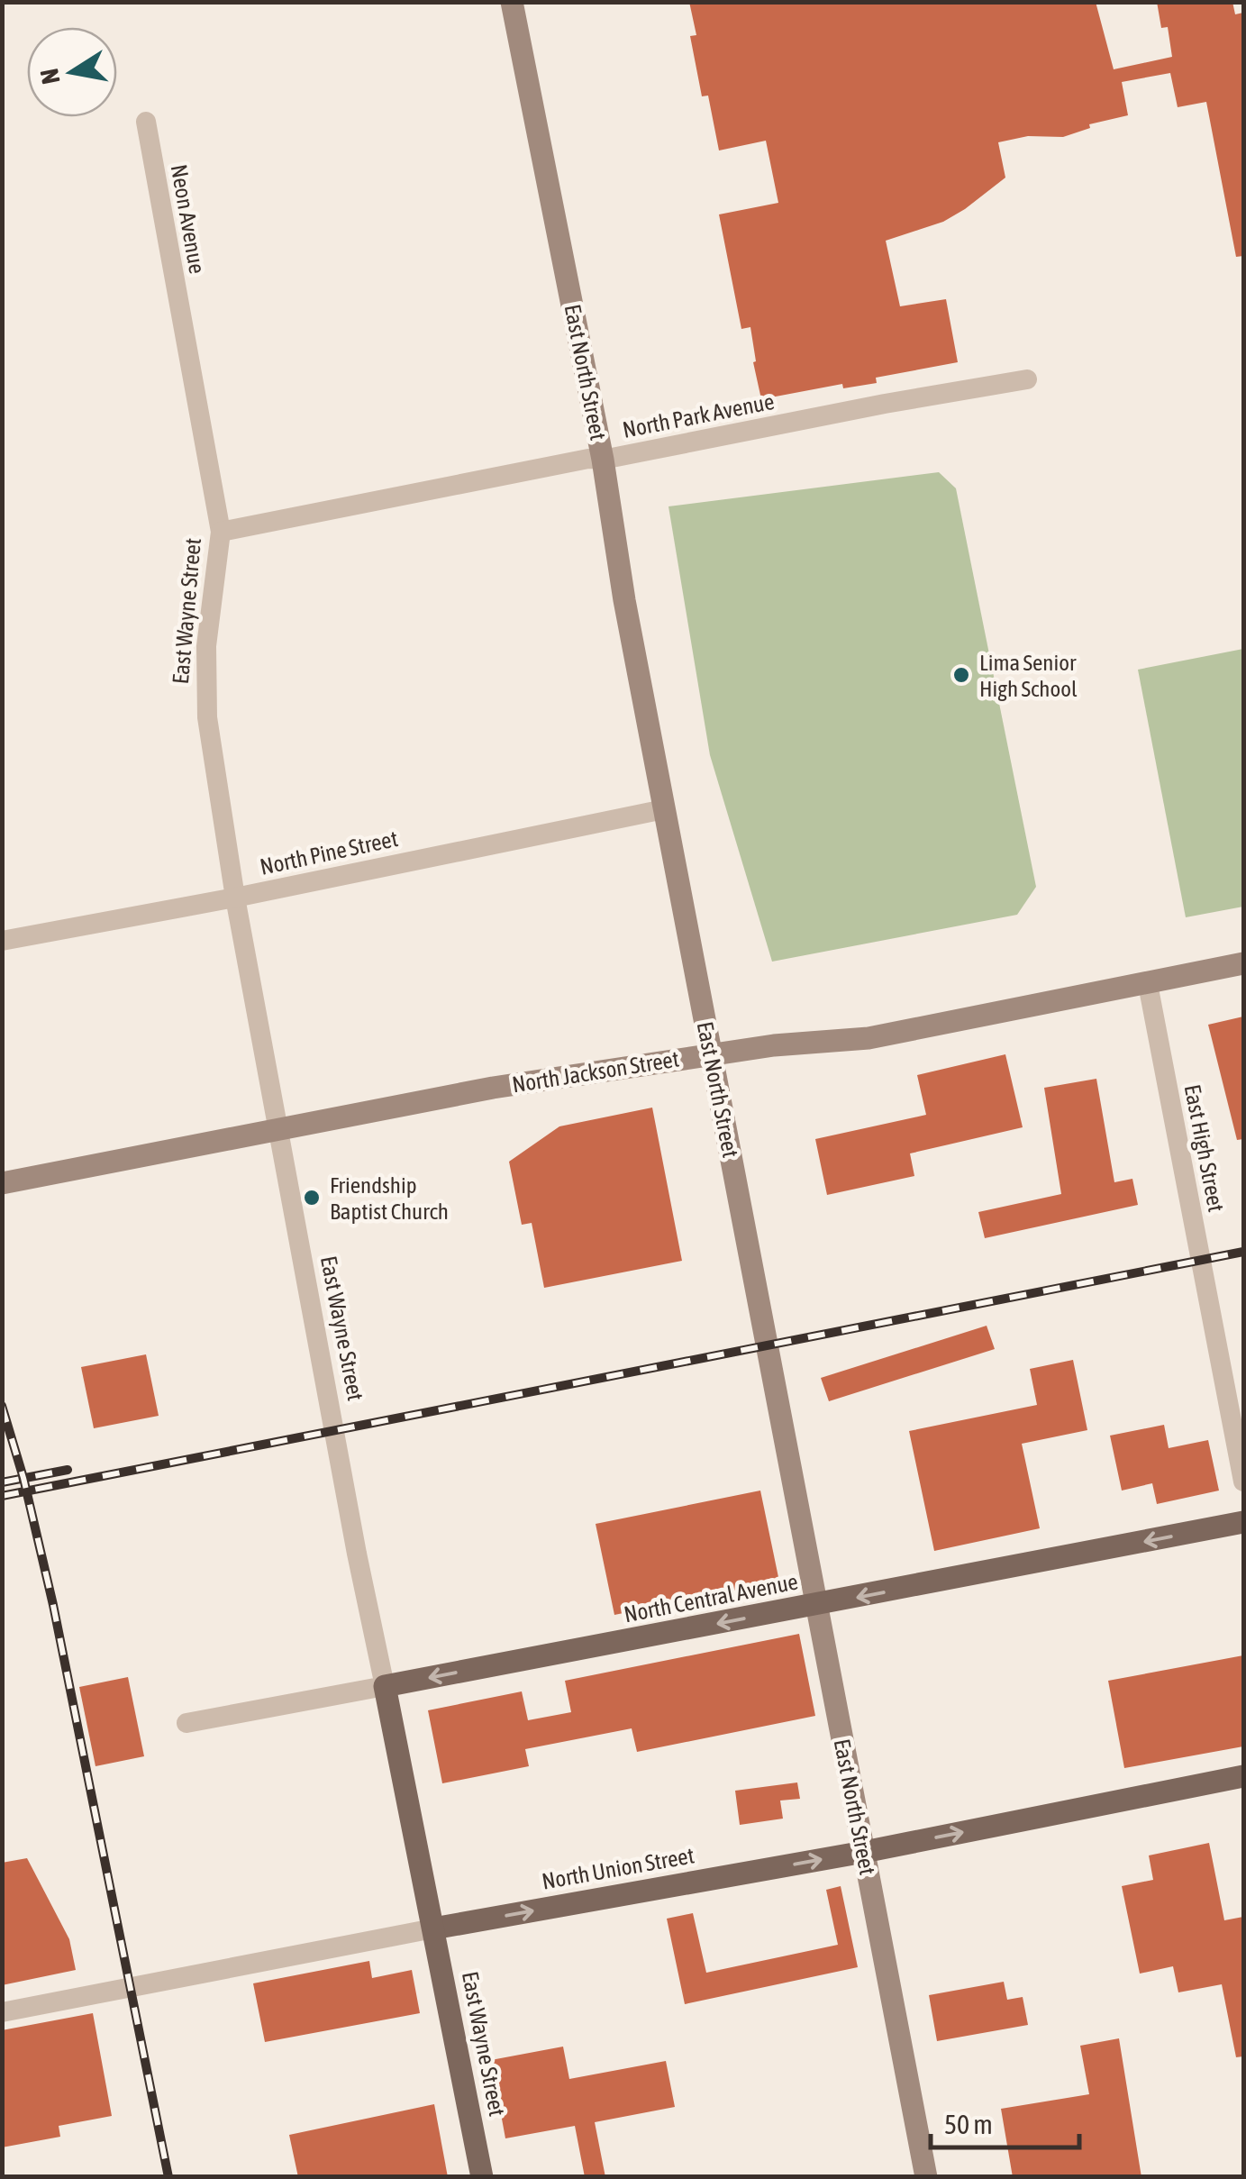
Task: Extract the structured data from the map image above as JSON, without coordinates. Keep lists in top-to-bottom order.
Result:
{
  "streets": {
    "main road": [
      "East North Street",
      "East Wayne Street",
      "North Jackson Street",
      "North Central Avenue",
      "North Union Street"
    ],
    "street": [
      "Neon Avenue",
      "North Park Avenue",
      "North Pine Street",
      "East High Street"
    ]
  },
  "crossings": [
    ["Neon Avenue", "East Wayne Street"],
    ["East North Street", "North Park Avenue"],
    ["East North Street", "North Pine Street"],
    ["East North Street", "North Jackson Street"],
    ["East North Street", "North Central Avenue"],
    ["East North Street", "North Union Street"],
    ["North Park Avenue", "East Wayne Street"],
    ["East Wayne Street", "North Pine Street"],
    ["East Wayne Street", "North Jackson Street"],
    ["East Wayne Street", "North Central Avenue"],
    ["East Wayne Street", "North Union Street"],
    ["North Jackson Street", "East High Street"]
  ],
  "one_way": ["North Central Avenue", "North Union Street"],
  "places": ["Lima Senior High School", "Friendship Baptist Church"],
  "scale_bar": "50 m",
  "north": "left"
}
